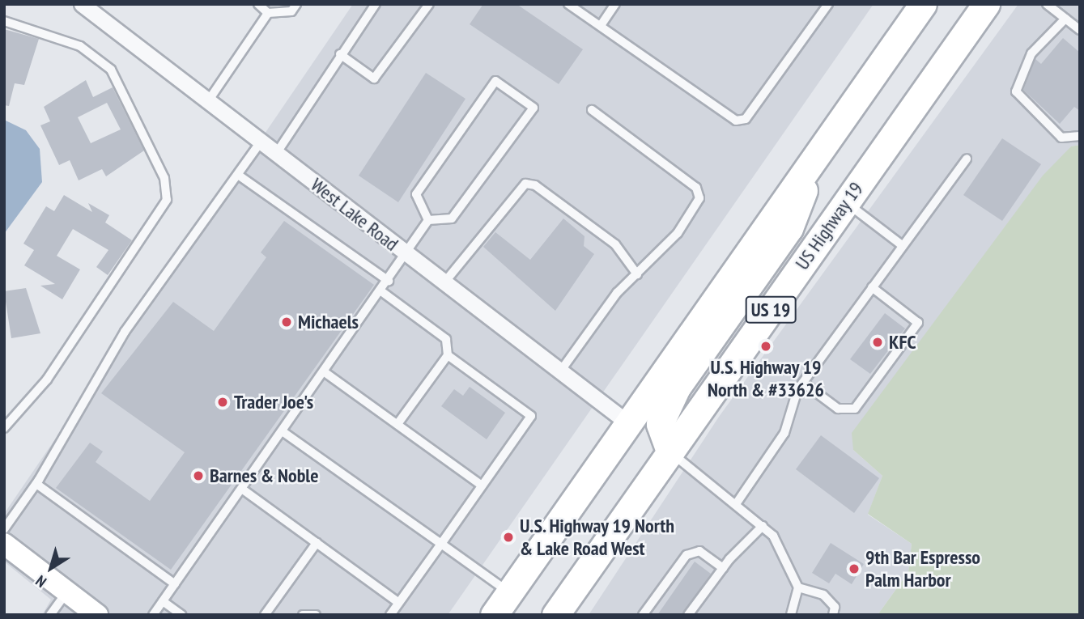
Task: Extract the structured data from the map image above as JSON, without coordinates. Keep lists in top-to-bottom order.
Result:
{
  "streets": {
    "highway": ["US Highway 19", "US 19"],
    "street": ["West Lake Road"]
  },
  "crossings": [
    ["West Lake Road", "US 19"]
  ],
  "places": [
    "Michaels",
    "KFC",
    "U.S. Highway 19 North & #33626",
    "Trader Joe's",
    "Barnes & Noble",
    "U.S. Highway 19 North & Lake Road West",
    "9th Bar Espresso Palm Harbor"
  ],
  "north": "bottom left"
}
